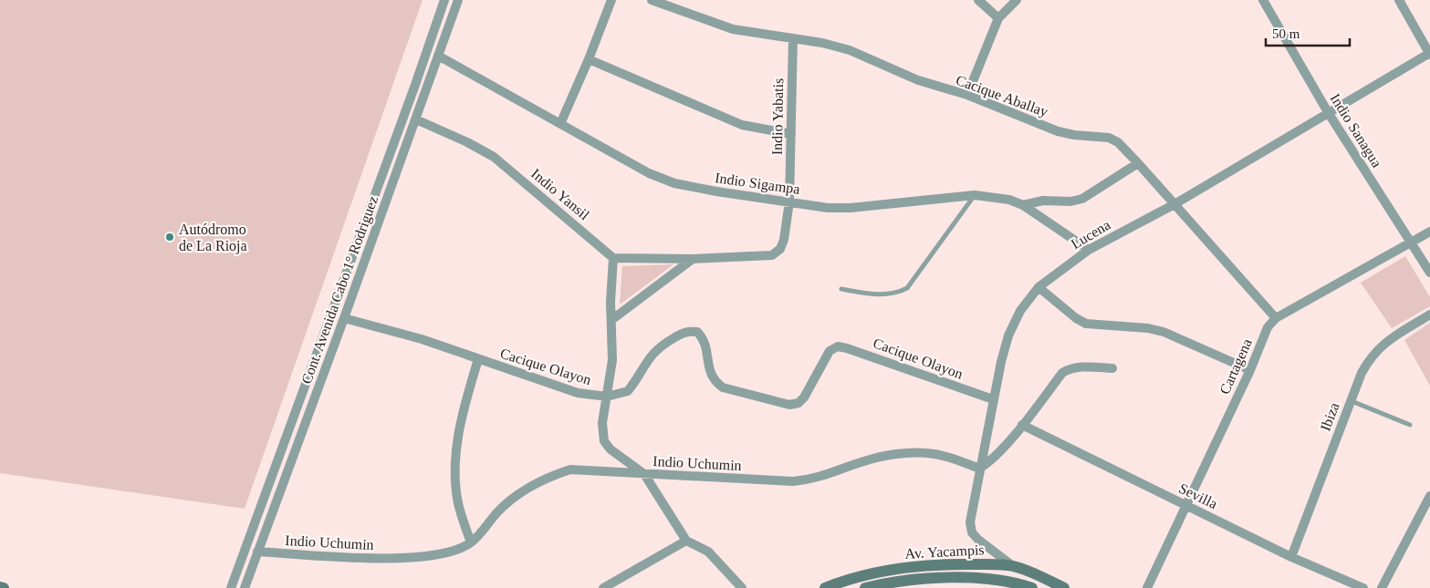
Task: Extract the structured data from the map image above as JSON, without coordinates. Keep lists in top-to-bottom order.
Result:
{
  "streets": {
    "street": [
      "Cacique Aballay",
      "Indio Yabatis",
      "Indio Sanagua",
      "Indio Sigampa",
      "Indio Yansil",
      "Lucena",
      "Cont. Avenida Cabo 1° Rodriguez",
      "Cacique Olayon",
      "Cartagena",
      "Ibiza",
      "Indio Uchumin",
      "Sevilla",
      "Av. Yacampis"
    ]
  },
  "crossings": [
    ["Cacique Aballay", "Indio Yabatis"],
    ["Cacique Aballay", "Lucena"],
    ["Cacique Aballay", "Cartagena"],
    ["Indio Yabatis", "Indio Sigampa"],
    ["Indio Sanagua", "Lucena"],
    ["Indio Sanagua", "Cartagena"],
    ["Indio Sigampa", "Lucena"],
    ["Indio Sigampa", "Cont. Avenida Cabo 1° Rodriguez"],
    ["Indio Yansil", "Cont. Avenida Cabo 1° Rodriguez"],
    ["Lucena", "Cacique Olayon"],
    ["Lucena", "Indio Uchumin"],
    ["Lucena", "Av. Yacampis"],
    ["Cont. Avenida Cabo 1° Rodriguez", "Cacique Olayon"],
    ["Cont. Avenida Cabo 1° Rodriguez", "Indio Uchumin"],
    ["Cartagena", "Sevilla"],
    ["Ibiza", "Sevilla"]
  ],
  "places": ["Autódromo de La Rioja"],
  "scale_bar": "50 m"
}
